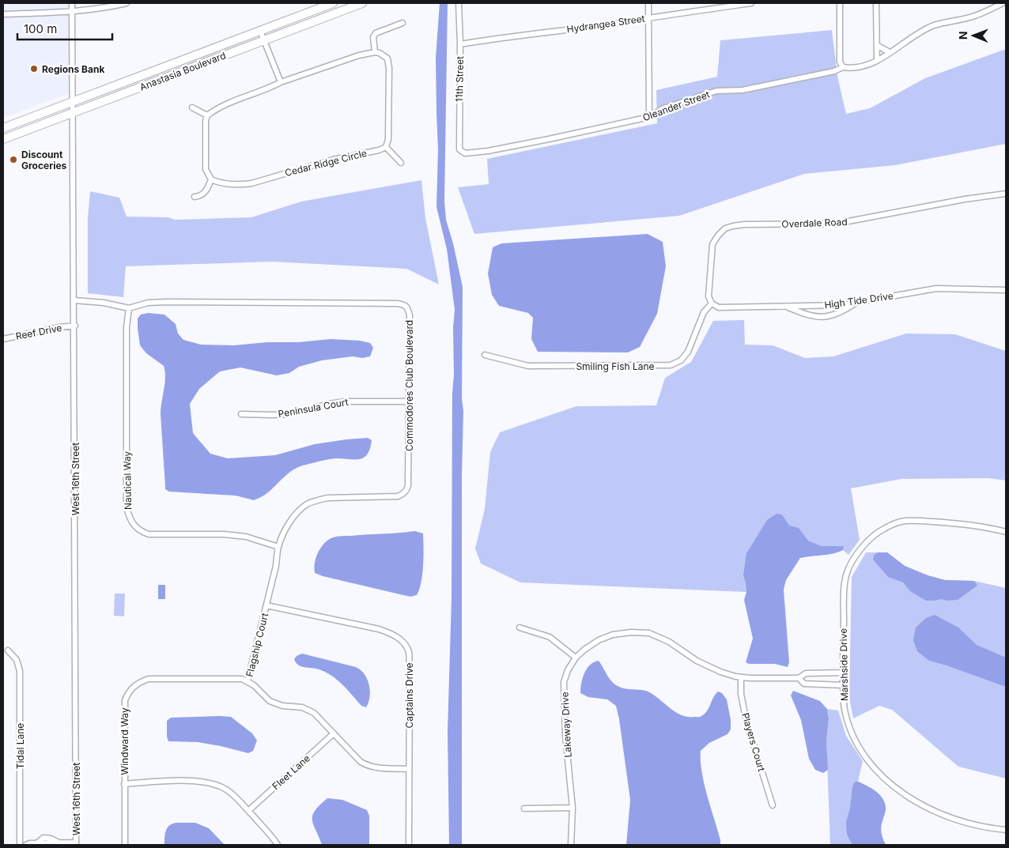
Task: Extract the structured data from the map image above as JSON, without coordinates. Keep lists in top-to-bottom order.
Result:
{
  "streets": {
    "main road": ["Anastasia Boulevard"],
    "street": [
      "Hydrangea Street",
      "11th Street",
      "Oleander Street",
      "Cedar Ridge Circle",
      "Overdale Road",
      "High Tide Drive",
      "Reef Drive",
      "Smiling Fish Lane",
      "Commodores Club Boulevard",
      "Peninsula Court",
      "West 16th Street",
      "Nautical Way",
      "Flagship Court",
      "Marshside Drive",
      "Captains Drive",
      "Lakeway Drive",
      "Windward Way",
      "Players Court",
      "Tidal Lane",
      "Fleet Lane"
    ]
  },
  "crossings": [
    ["Hydrangea Street", "11th Street"],
    ["Anastasia Boulevard", "West 16th Street"],
    ["11th Street", "Oleander Street"],
    ["Overdale Road", "High Tide Drive"],
    ["Overdale Road", "Smiling Fish Lane"],
    ["High Tide Drive", "Smiling Fish Lane"],
    ["Reef Drive", "West 16th Street"],
    ["Commodores Club Boulevard", "Peninsula Court"],
    ["Commodores Club Boulevard", "West 16th Street"],
    ["Commodores Club Boulevard", "Nautical Way"],
    ["Commodores Club Boulevard", "Flagship Court"],
    ["Commodores Club Boulevard", "Captains Drive"],
    ["Flagship Court", "Captains Drive"],
    ["Flagship Court", "Windward Way"],
    ["Flagship Court", "Fleet Lane"],
    ["Marshside Drive", "Lakeway Drive"],
    ["Lakeway Drive", "Players Court"]
  ],
  "places": ["Regions Bank", "Discount Groceries"],
  "scale_bar": "100 m",
  "north": "left"
}
